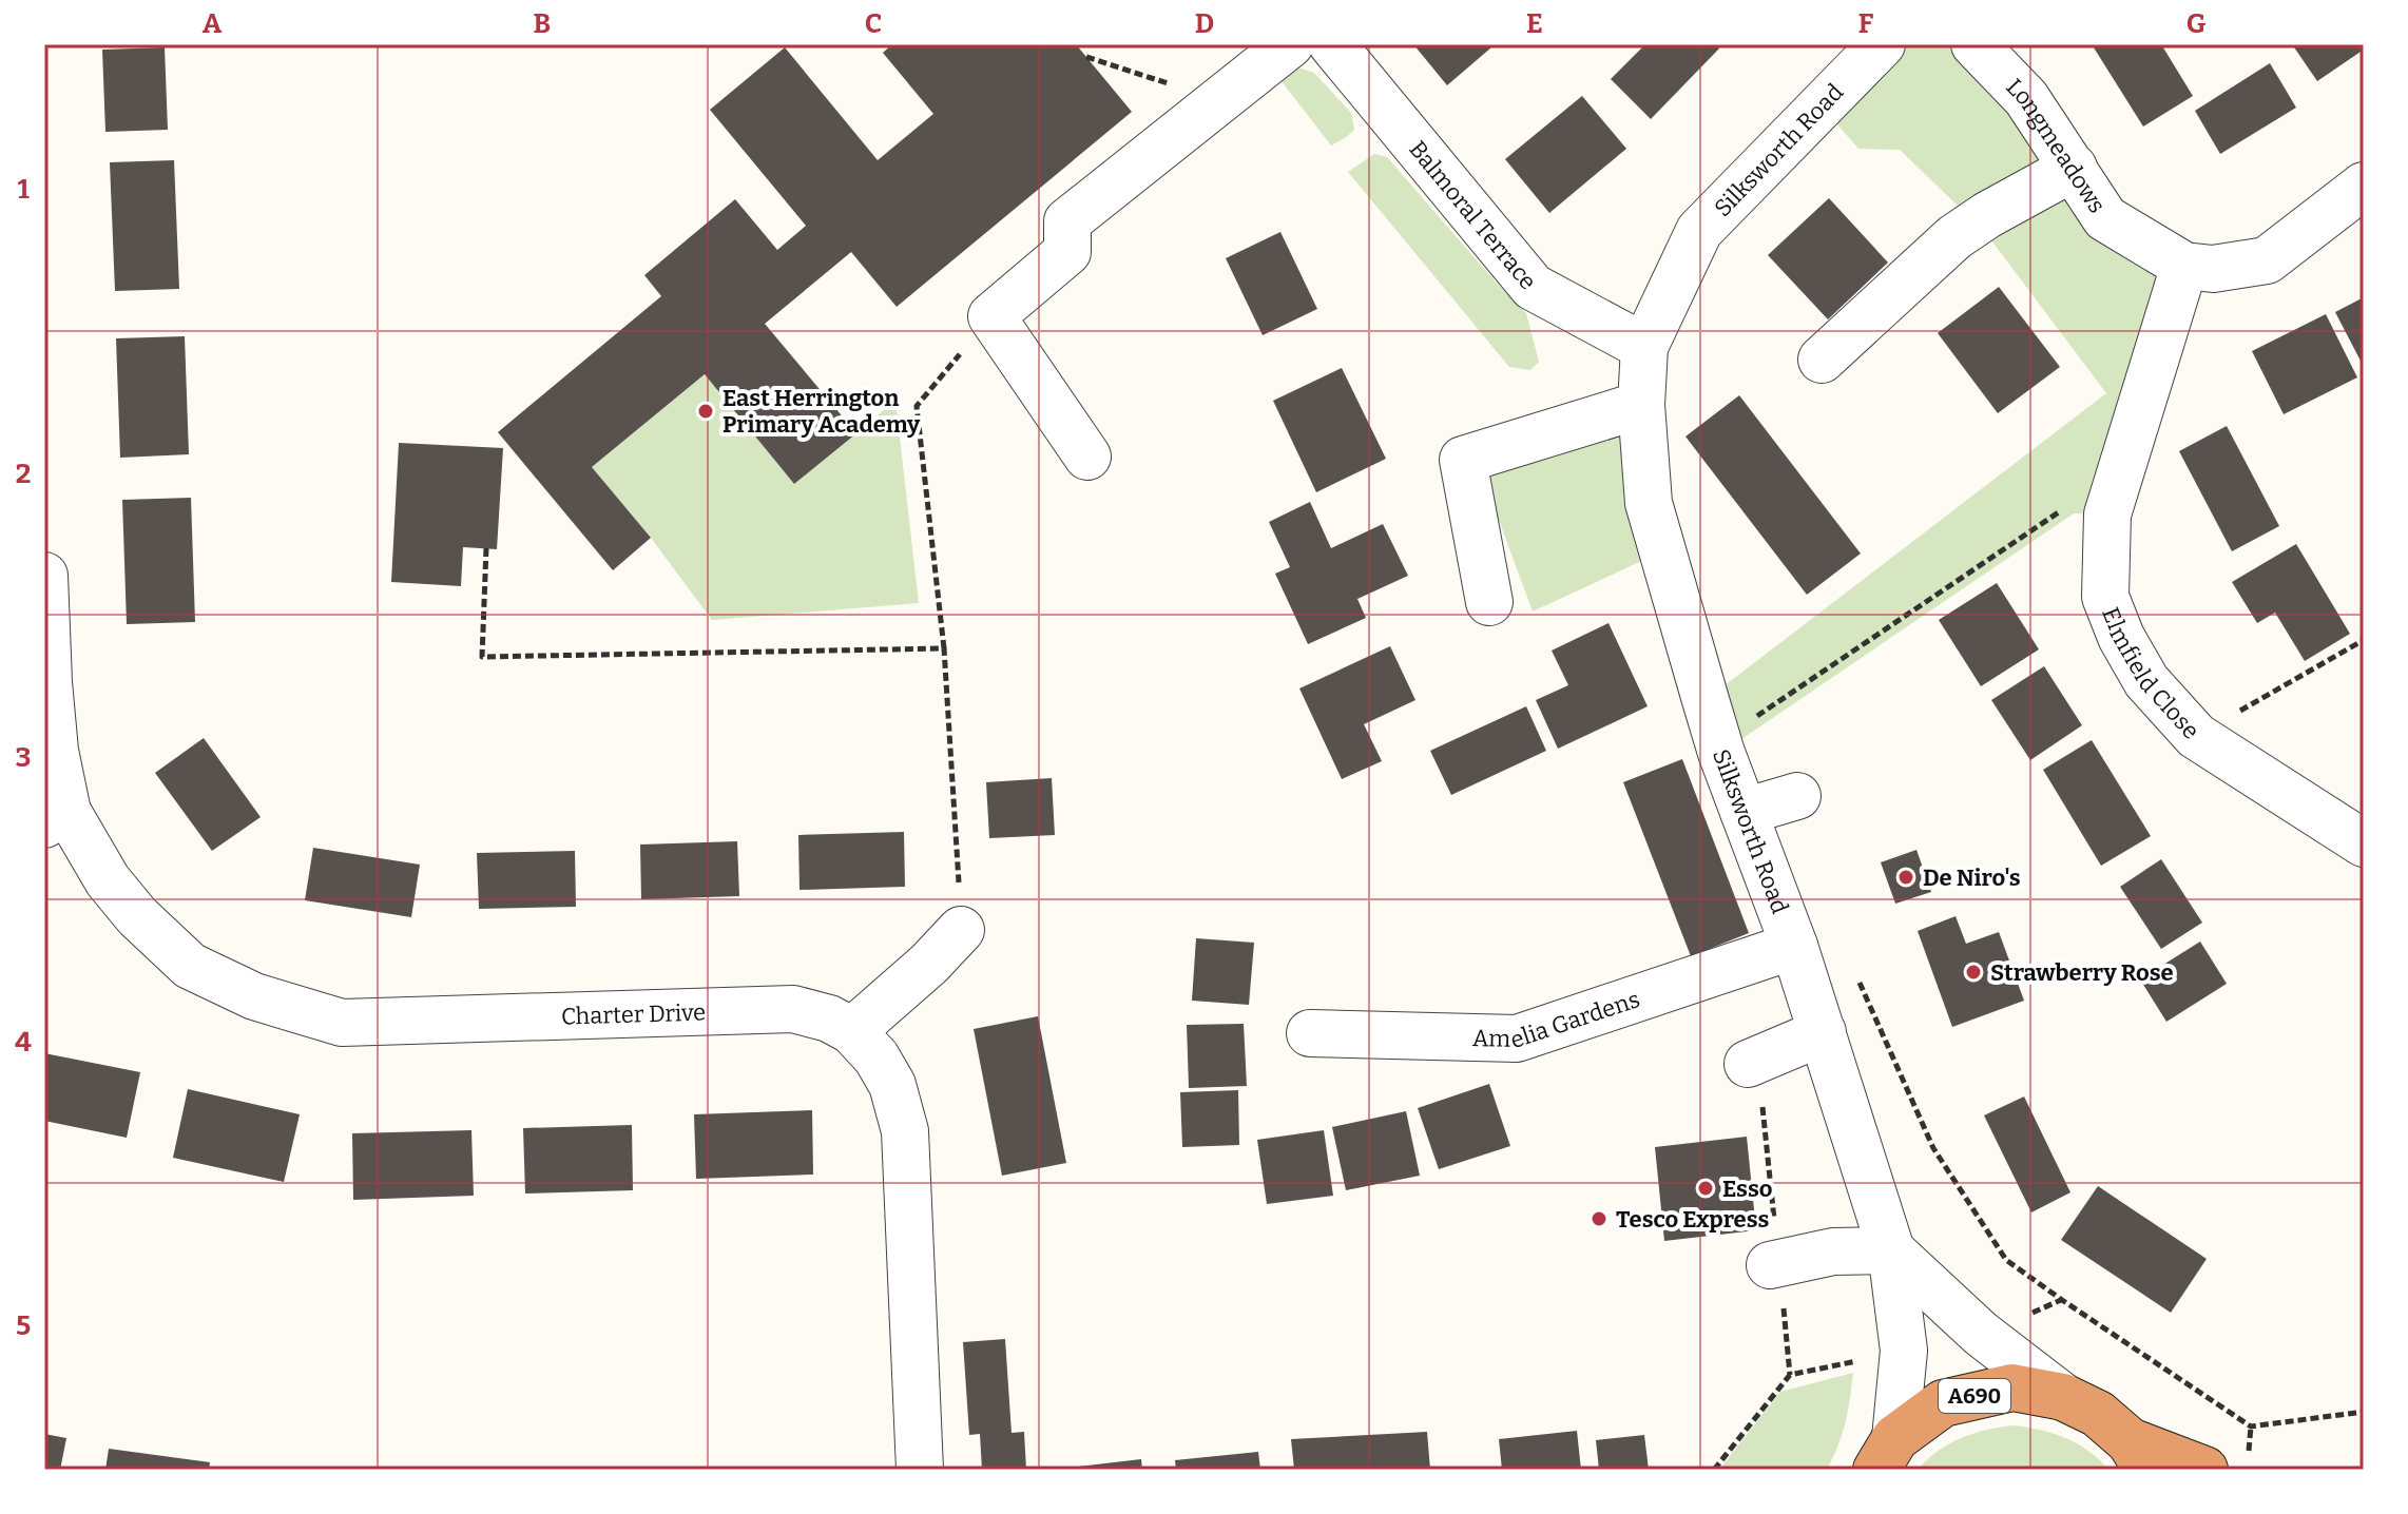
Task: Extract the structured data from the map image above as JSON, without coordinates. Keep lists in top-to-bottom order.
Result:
{
  "streets": {
    "highway": ["A690"],
    "street": [
      "Longmeadows",
      "Silksworth Road",
      "Balmoral Terrace",
      "Elmfield Close",
      "Charter Drive",
      "Amelia Gardens"
    ]
  },
  "crossings": [
    ["Longmeadows", "Elmfield Close"],
    ["Silksworth Road", "Balmoral Terrace"],
    ["Silksworth Road", "Amelia Gardens"],
    ["Silksworth Road", "A690"]
  ],
  "places": [
    "East Herrington Primary Academy",
    "De Niro's",
    "Strawberry Rose",
    "Esso",
    "Tesco Express"
  ],
  "grid": {
    "columns": [
      "A",
      "B",
      "C",
      "D",
      "E",
      "F",
      "G"
    ],
    "rows": [
      "1",
      "2",
      "3",
      "4",
      "5"
    ]
  }
}
